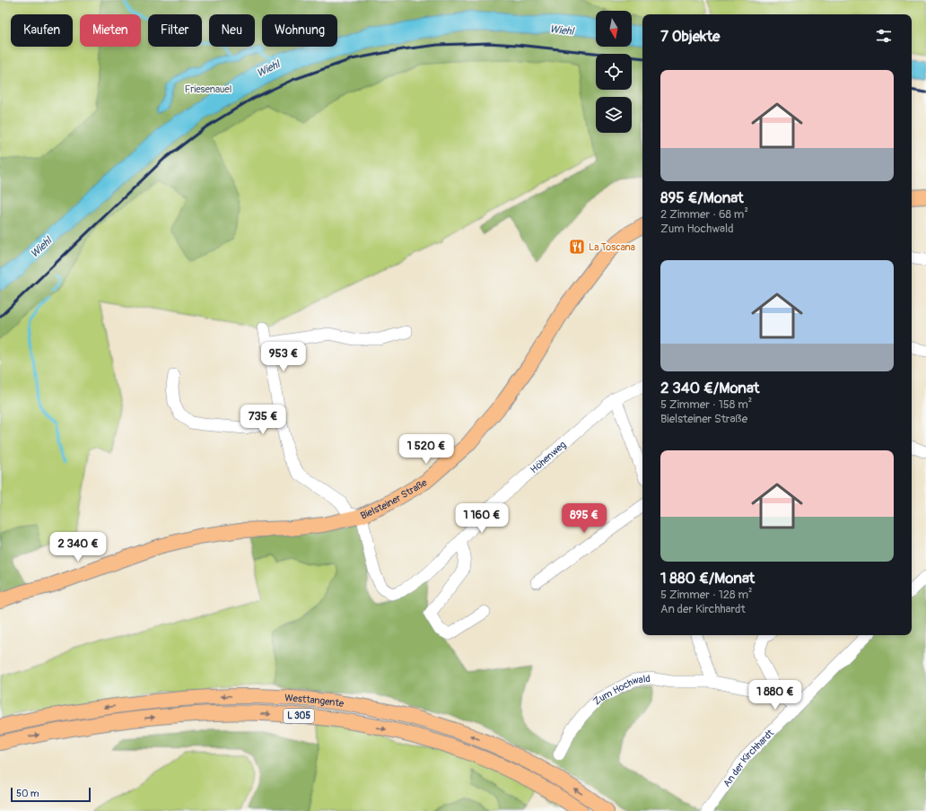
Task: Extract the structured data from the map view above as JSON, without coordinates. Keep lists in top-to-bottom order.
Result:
{
  "streets": {
    "main road": ["Bielsteiner Straße", "Westtangente", "L 305"],
    "street": ["Höhenweg", "Zum Hochwald", "An der Kirchhardt"]
  },
  "crossings": [
    ["Höhenweg", "Bielsteiner Straße"],
    ["Zum Hochwald", "An der Kirchhardt"]
  ],
  "water": ["Wiehl"],
  "parks": ["Friesenauel"],
  "places": {
    "restaurant": ["La Toscana"]
  },
  "scale_bar": "50 m",
  "north": "bottom",
  "page": {
    "chip": [
      "Kaufen",
      "Mieten",
      "Filter",
      "Neu",
      "Wohnung"
    ],
    "heading": "7 Objekte",
    "list": [
      {
        "name": "895 €/Monat",
        "note": "2 Zimmer · 68 m² · Zum Hochwald"
      },
      {
        "name": "2 340 €/Monat",
        "note": "5 Zimmer · 158 m² · Bielsteiner Straße"
      },
      {
        "name": "1 880 €/Monat",
        "note": "5 Zimmer · 128 m² · An der Kirchhardt"
      }
    ],
    "price": [
      "953 €",
      "735 €",
      "1 520 €",
      "1 160 €",
      "895 €",
      "2 340 €",
      "1 880 €"
    ],
    "scale": "50 m"
  }
}
